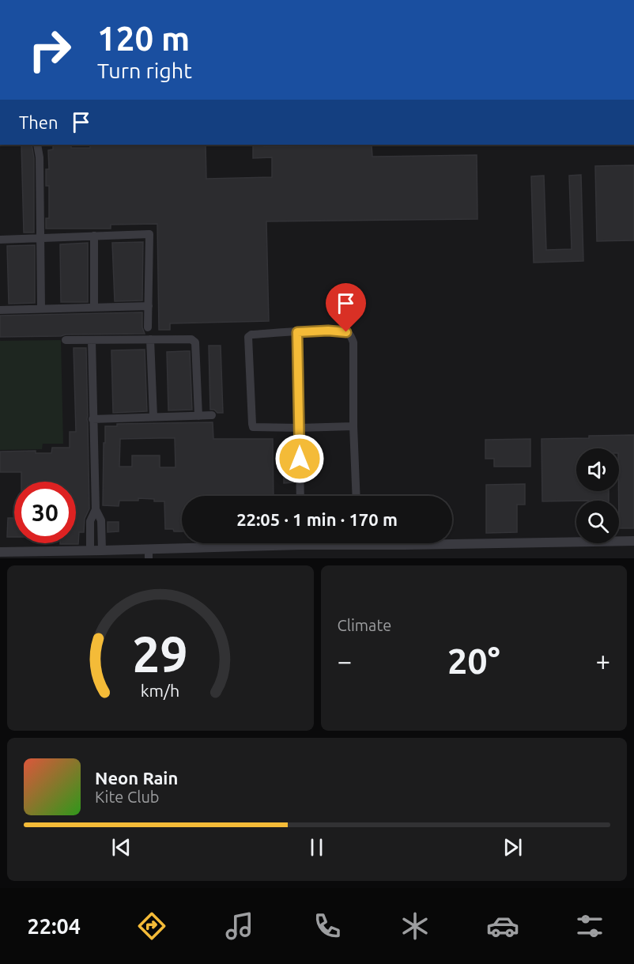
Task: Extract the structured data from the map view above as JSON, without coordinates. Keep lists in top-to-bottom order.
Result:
{
  "page": {
    "turn": ["120 m", "Turn right"],
    "then": "Then",
    "limit": "30",
    "trip": "22:05 · 1 min · 170 m",
    "tile": "Climate",
    "heat": ["−", "20°", "+"],
    "song": ["Neon Rain", "Kite Club"],
    "tabs": "22:04",
    "gauge": ["29", "km/h"]
  }
}
